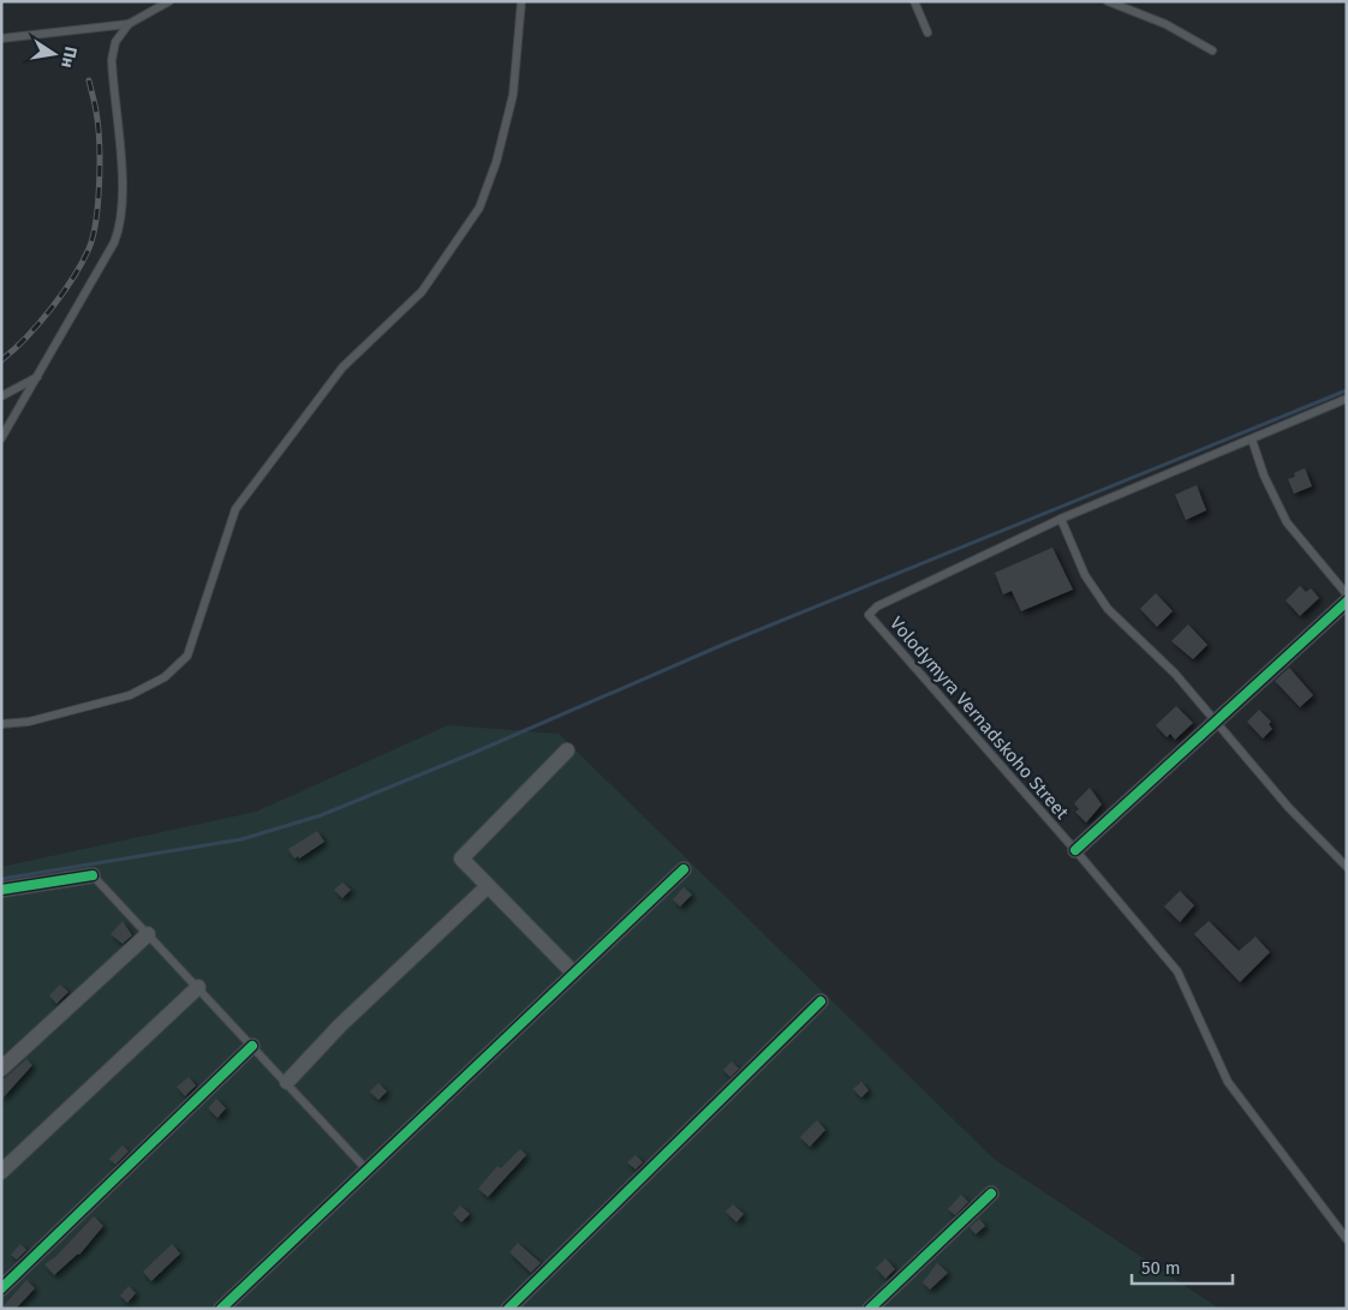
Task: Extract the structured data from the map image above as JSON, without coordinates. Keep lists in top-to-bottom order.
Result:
{
  "streets": {
    "lane": ["Volodymyra Vernadskoho Street"]
  },
  "scale_bar": "50 m",
  "north": "right"
}
